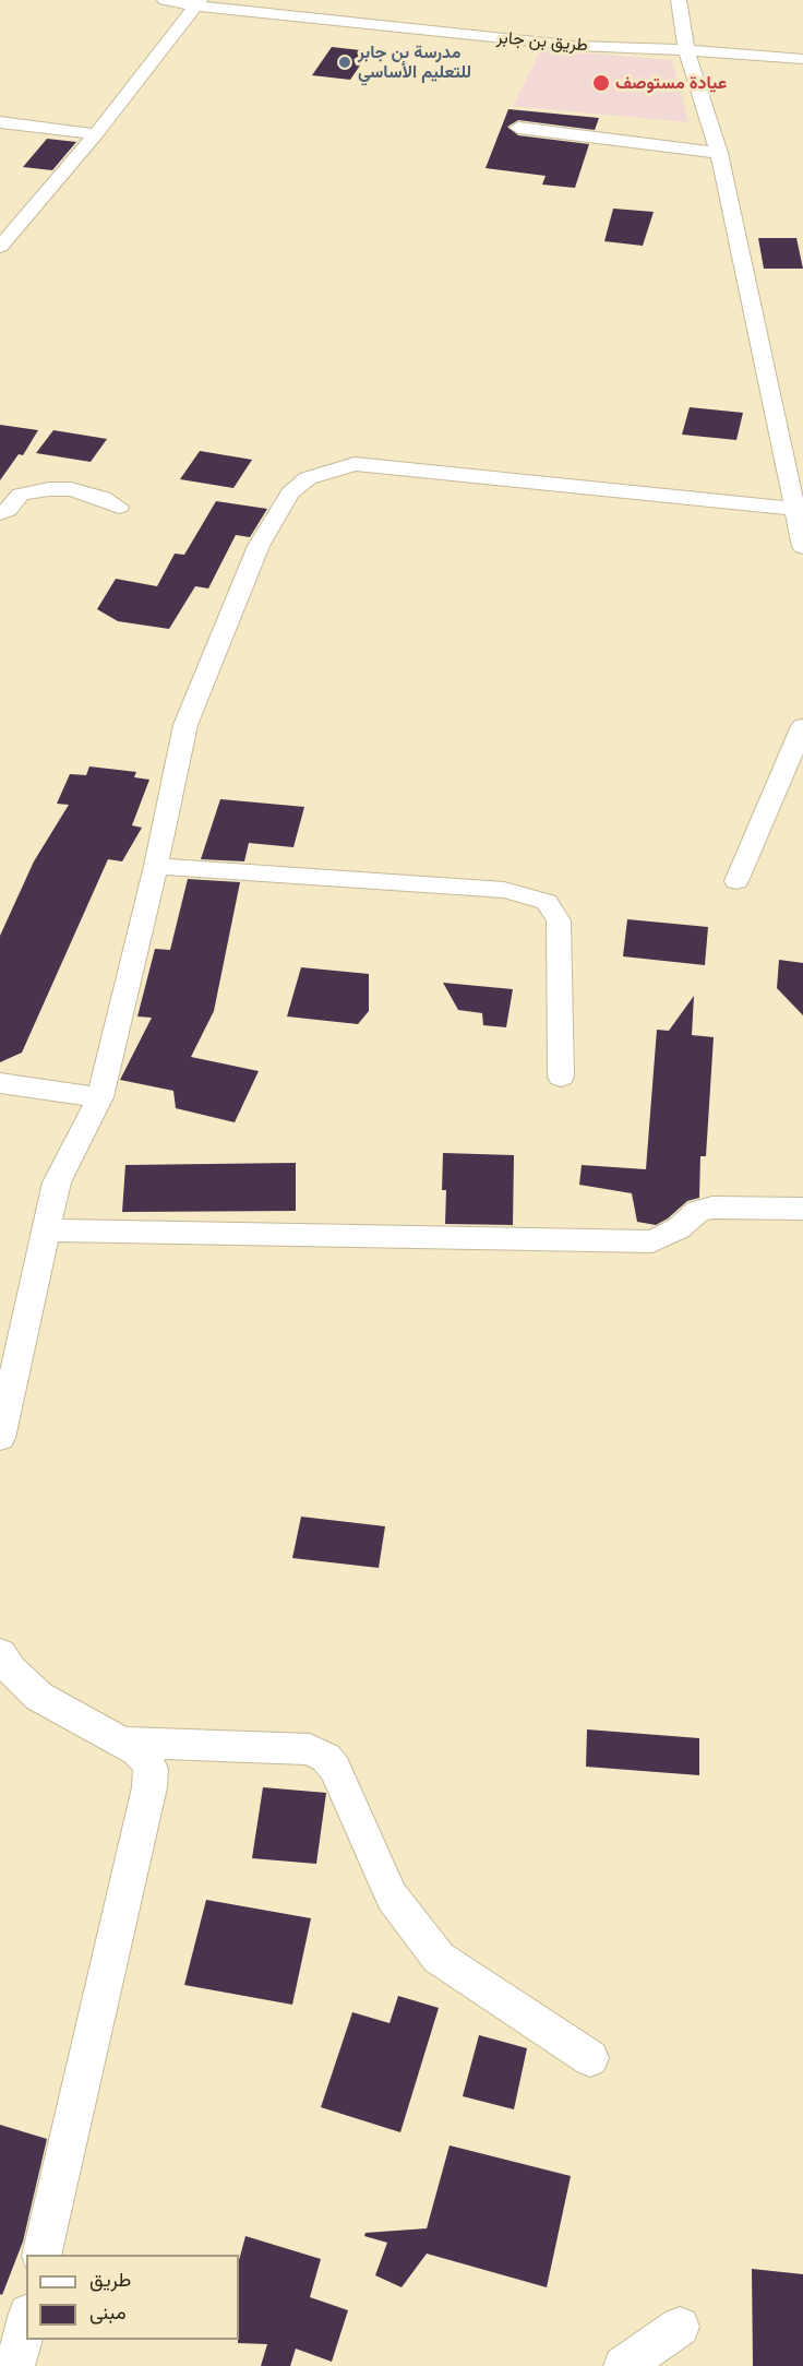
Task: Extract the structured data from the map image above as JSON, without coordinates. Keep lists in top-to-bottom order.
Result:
{
  "streets": {
    "street": ["طريق بن جابر"]
  },
  "places": ["مدرسة بن جابر للتعليم الأساسي", "عيادة مستوصف"],
  "legend": ["طريق", "مبنى"]
}
